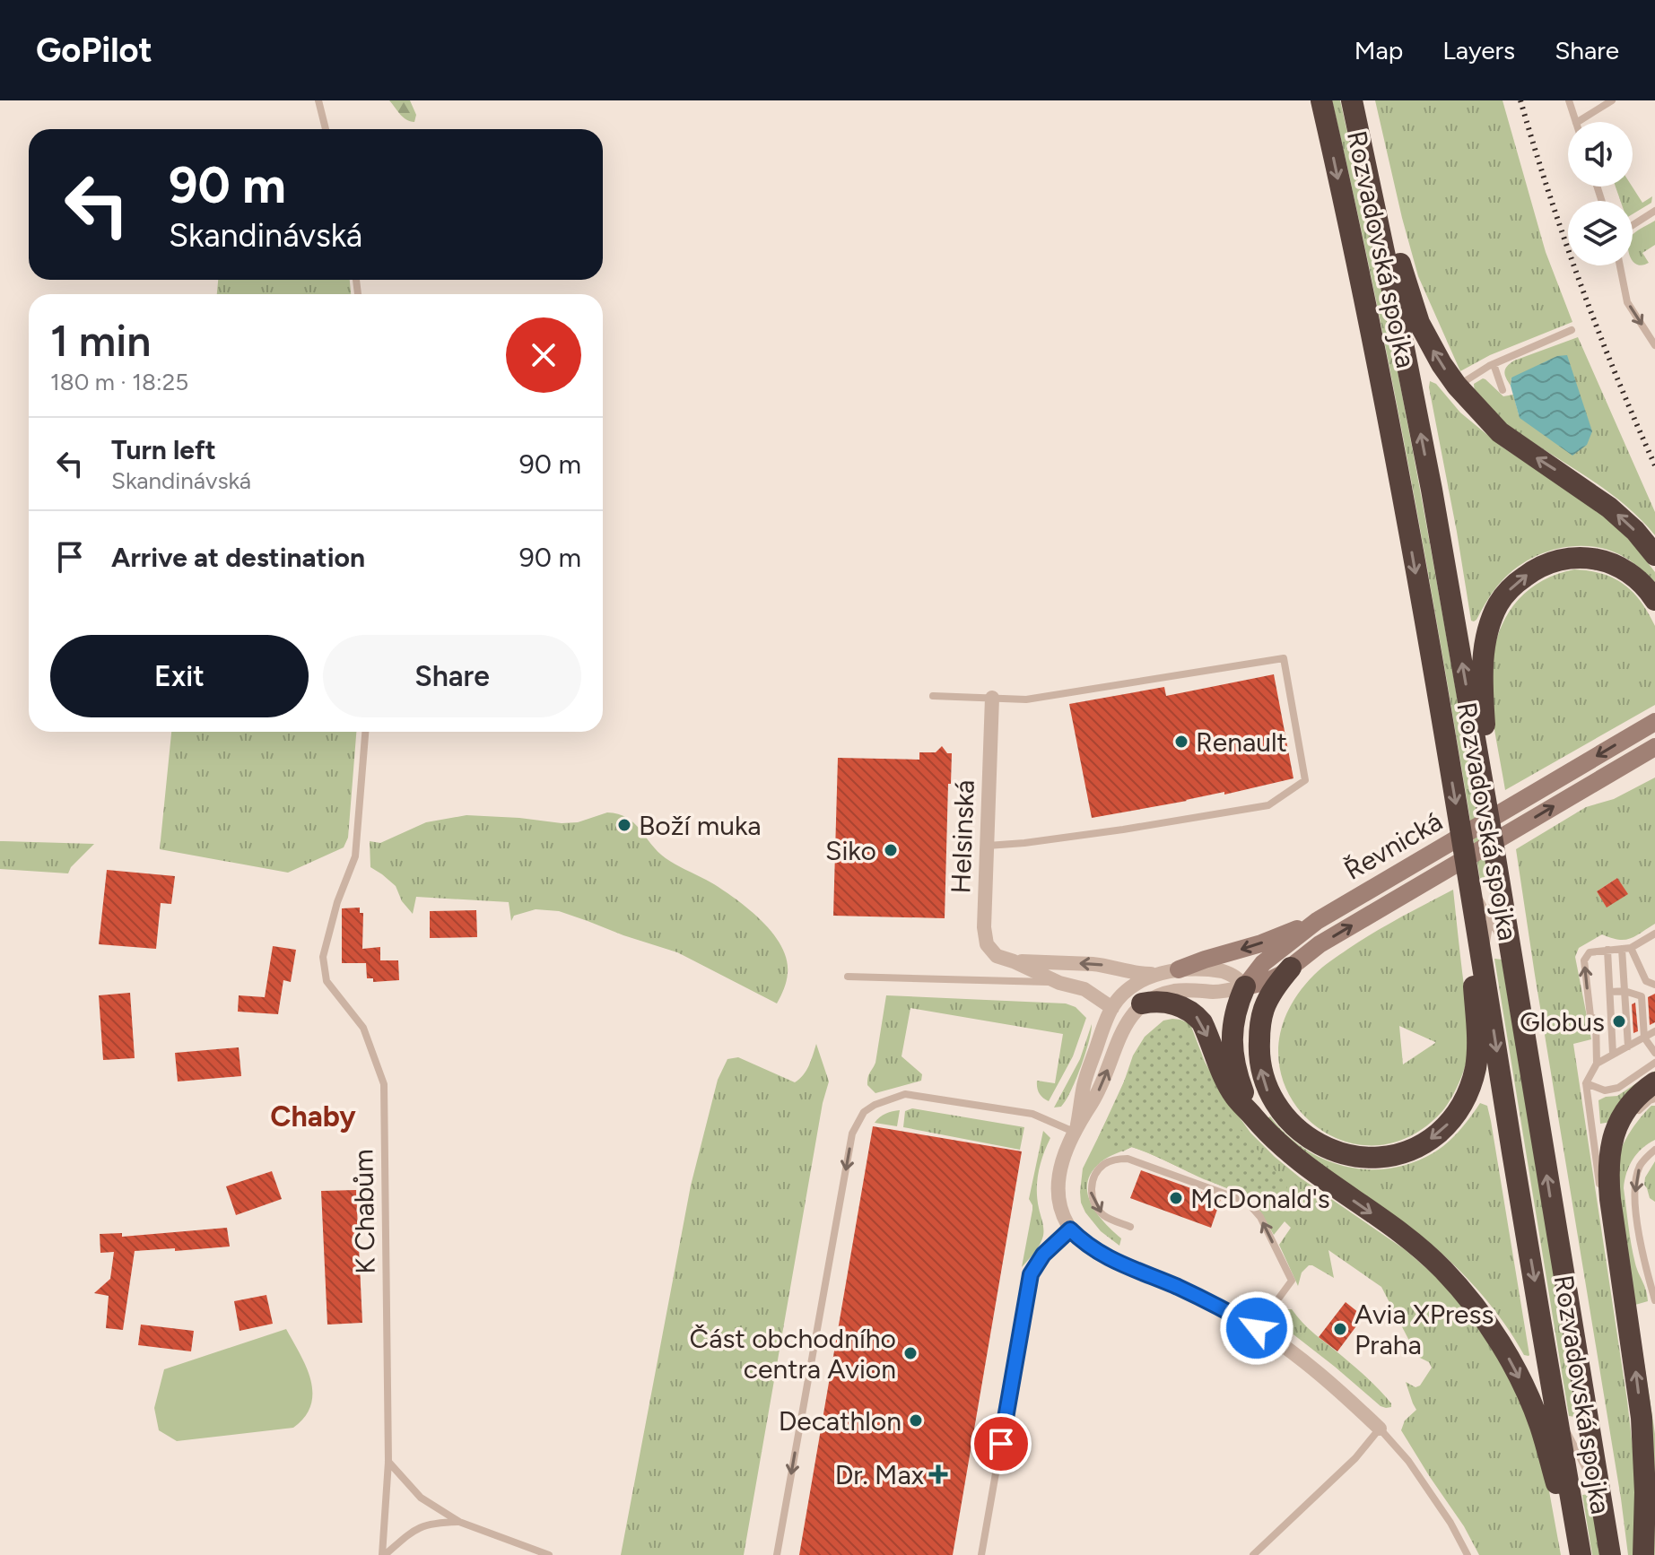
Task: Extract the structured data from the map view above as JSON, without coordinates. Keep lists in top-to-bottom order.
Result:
{
  "streets": {
    "highway": ["Rozvadovská spojka"],
    "main road": ["Řevnická"],
    "street": ["Helsinská"],
    "lane": ["K Chabům"]
  },
  "districts": ["Chaby"],
  "places": {
    "other": [
      "Renault",
      "Boží muka",
      "Siko",
      "Globus",
      "McDonald's",
      "Avia XPress Praha",
      "Část obchodního centra Avion",
      "Decathlon"
    ],
    "health": ["Dr. Max"]
  },
  "page": {
    "header": "GoPilot",
    "nav": ["Map", "Layers", "Share"],
    "turn": ["90 m", "Skandinávská"],
    "heading": ["1 min", "180 m · 18:25"],
    "list": [
      {
        "name": "Turn left",
        "note": "Skandinávská",
        "value": "90 m"
      },
      {
        "name": "Arrive at destination",
        "value": "90 m"
      }
    ],
    "buttons": ["Exit", "Share"]
  }
}
